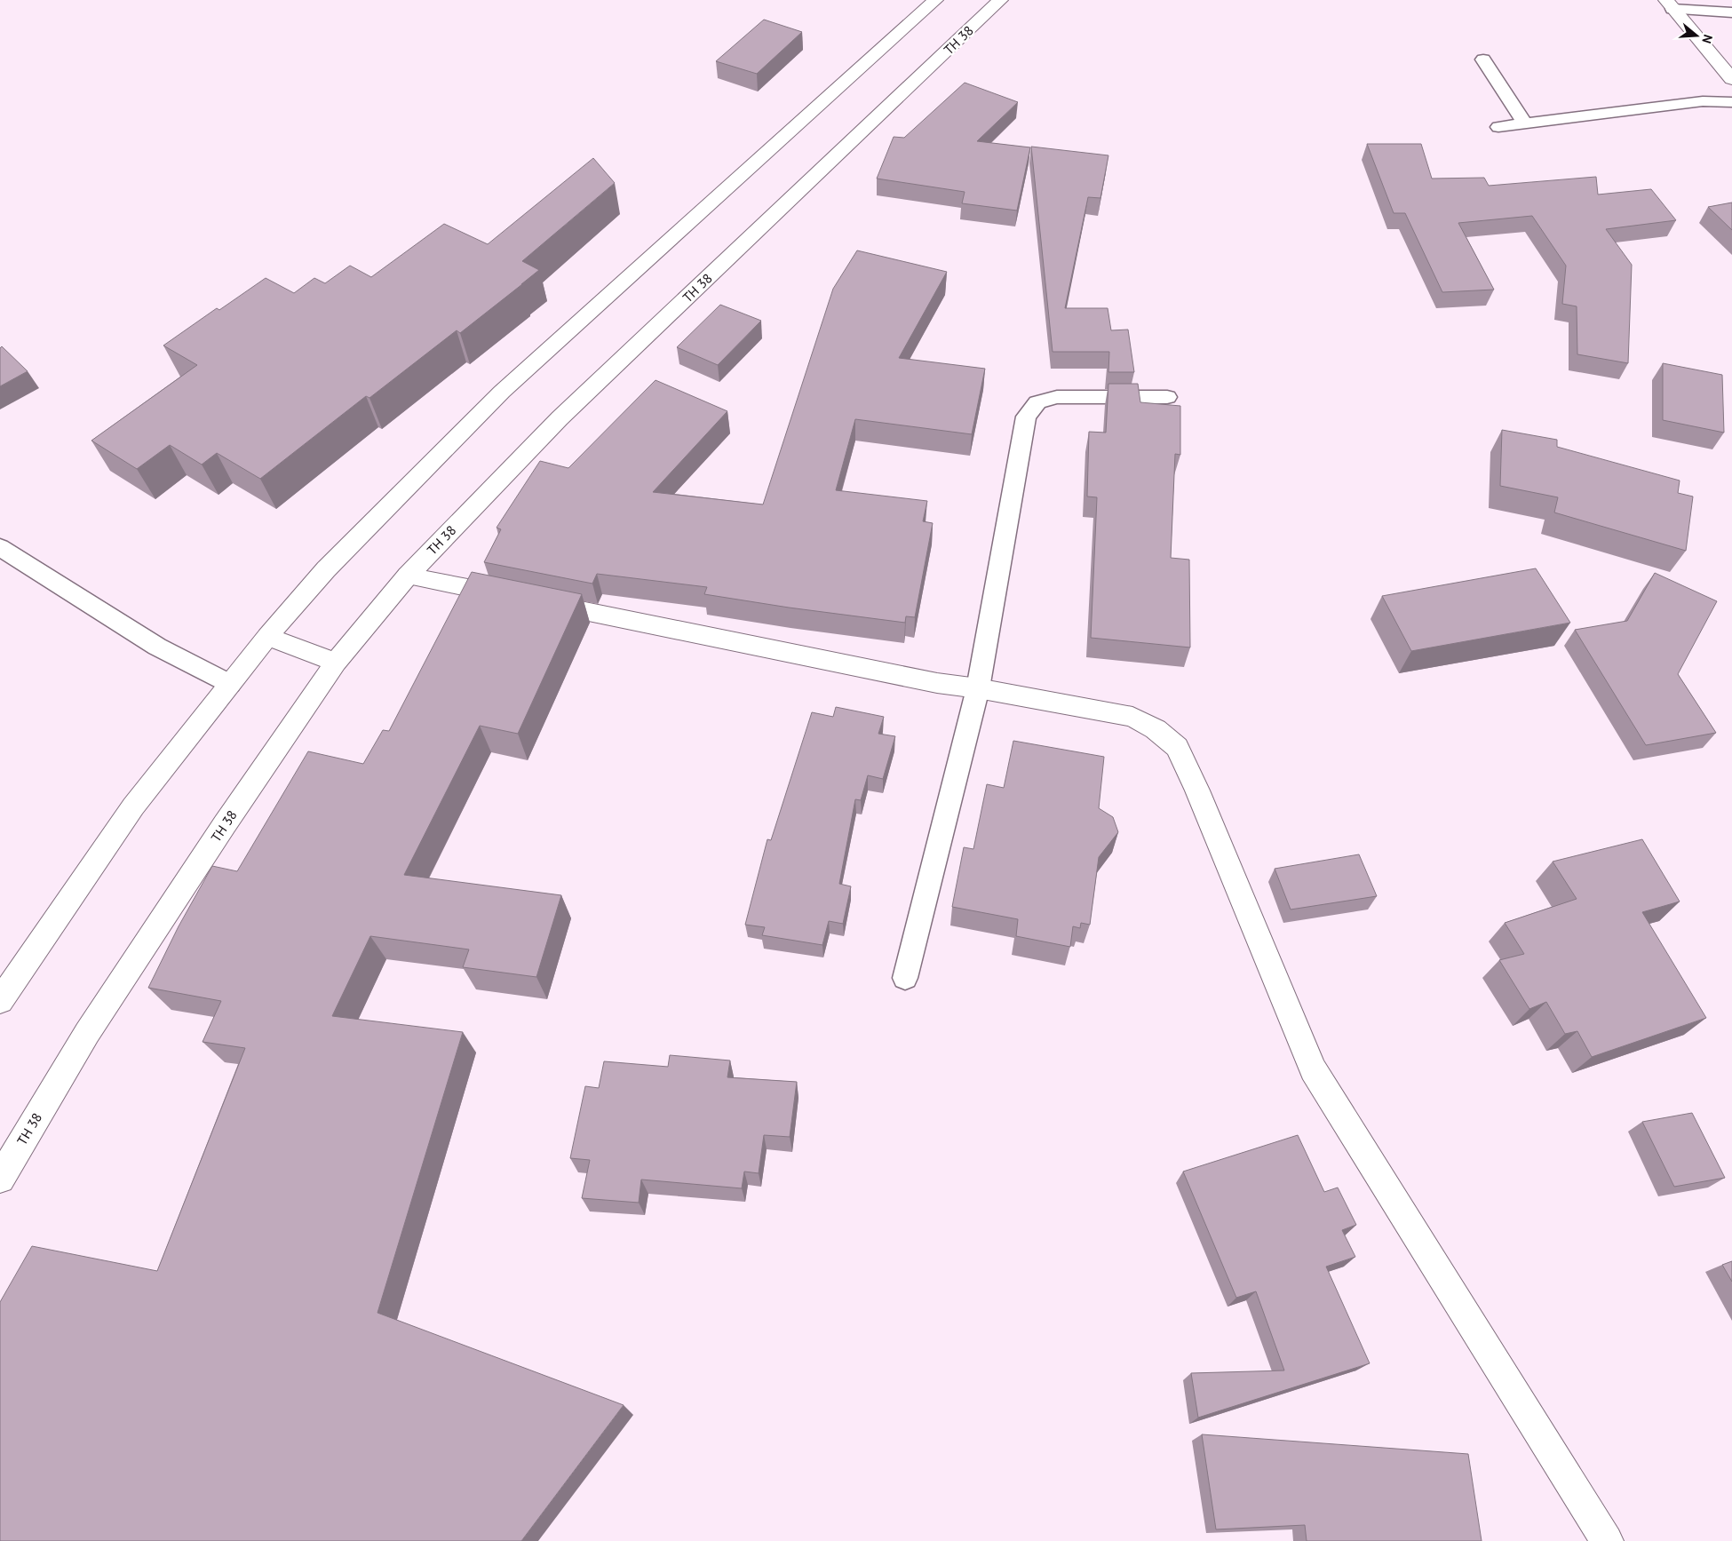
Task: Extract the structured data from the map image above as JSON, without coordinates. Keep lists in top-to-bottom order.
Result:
{
  "streets": {
    "street": ["TH 38"]
  },
  "north": "right"
}
